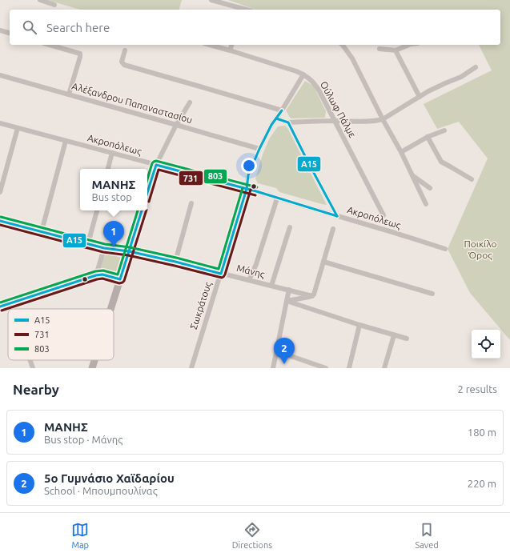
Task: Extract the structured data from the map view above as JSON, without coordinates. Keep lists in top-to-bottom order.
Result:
{
  "streets": {
    "street": [
      "Αλέξανδρου Παπαναστασίου",
      "Ούλωφ Πάλμε",
      "Ακροπόλεως",
      "Μάνης",
      "Σωκράτους"
    ]
  },
  "crossings": [
    ["Αλέξανδρου Παπαναστασίου", "Σωκράτους"],
    ["Ούλωφ Πάλμε", "Σωκράτους"],
    ["Ακροπόλεως", "Σωκράτους"],
    ["Μάνης", "Σωκράτους"]
  ],
  "parks": ["Ποικίλο Όρος"],
  "lines": ["transit line Α15", "transit line 803", "transit line 731"],
  "legend": ["Α15", "731", "803"],
  "page": {
    "search": "Search here",
    "popup": ["ΜΑΝΗΣ", "Bus stop"],
    "pins": ["1", "2"],
    "heading": ["Nearby", "2 results"],
    "list": [
      {
        "mark": "1",
        "name": "ΜΑΝΗΣ",
        "note": "Bus stop · Μάνης",
        "value": "180 m"
      },
      {
        "mark": "2",
        "name": "5ο Γυμνάσιο Χαϊδαρίου",
        "note": "School · Μπουμπουλίνας",
        "value": "220 m"
      }
    ],
    "nav": ["Map", "Directions", "Saved"]
  }
}
